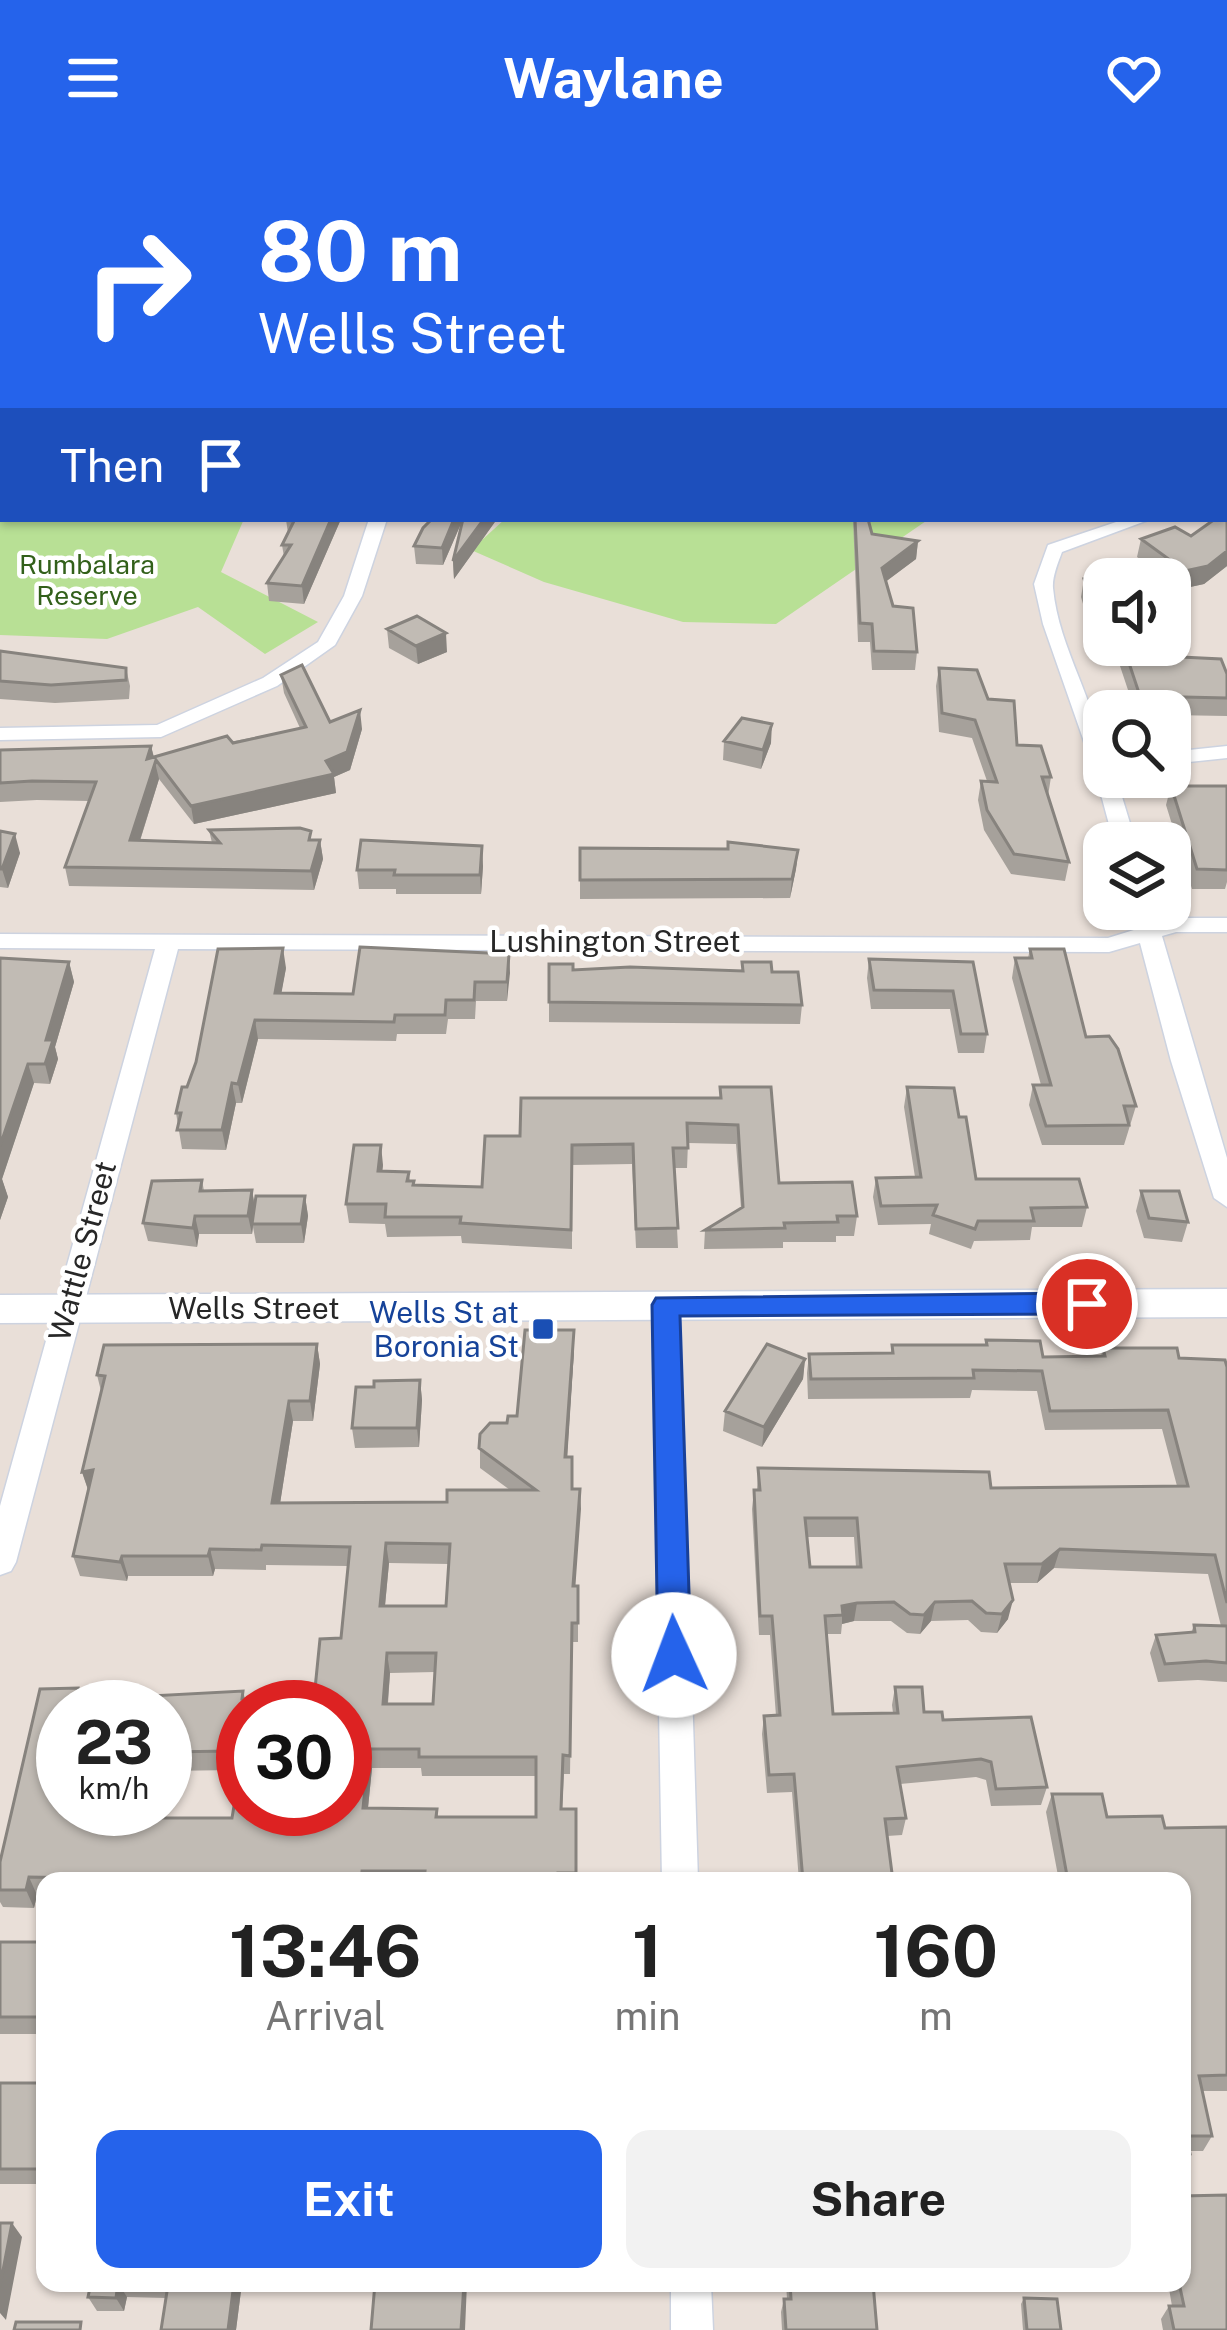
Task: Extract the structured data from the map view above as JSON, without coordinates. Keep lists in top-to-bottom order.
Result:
{
  "streets": {
    "street": ["Lushington Street", "Wattle Street", "Wells Street"]
  },
  "crossings": [
    ["Lushington Street", "Wattle Street"],
    ["Wattle Street", "Wells Street"]
  ],
  "parks": ["Rumbalara Reserve"],
  "places": {
    "transit": ["Wells St at Boronia St"]
  },
  "page": {
    "header": "Waylane",
    "turn": ["80 m", "Wells Street"],
    "then": "Then",
    "speed": "23 km/h",
    "limit": "30",
    "eta": [
      "13:46",
      "Arrival",
      "1",
      "min",
      "160",
      "m"
    ],
    "buttons": ["Exit", "Share"]
  }
}
